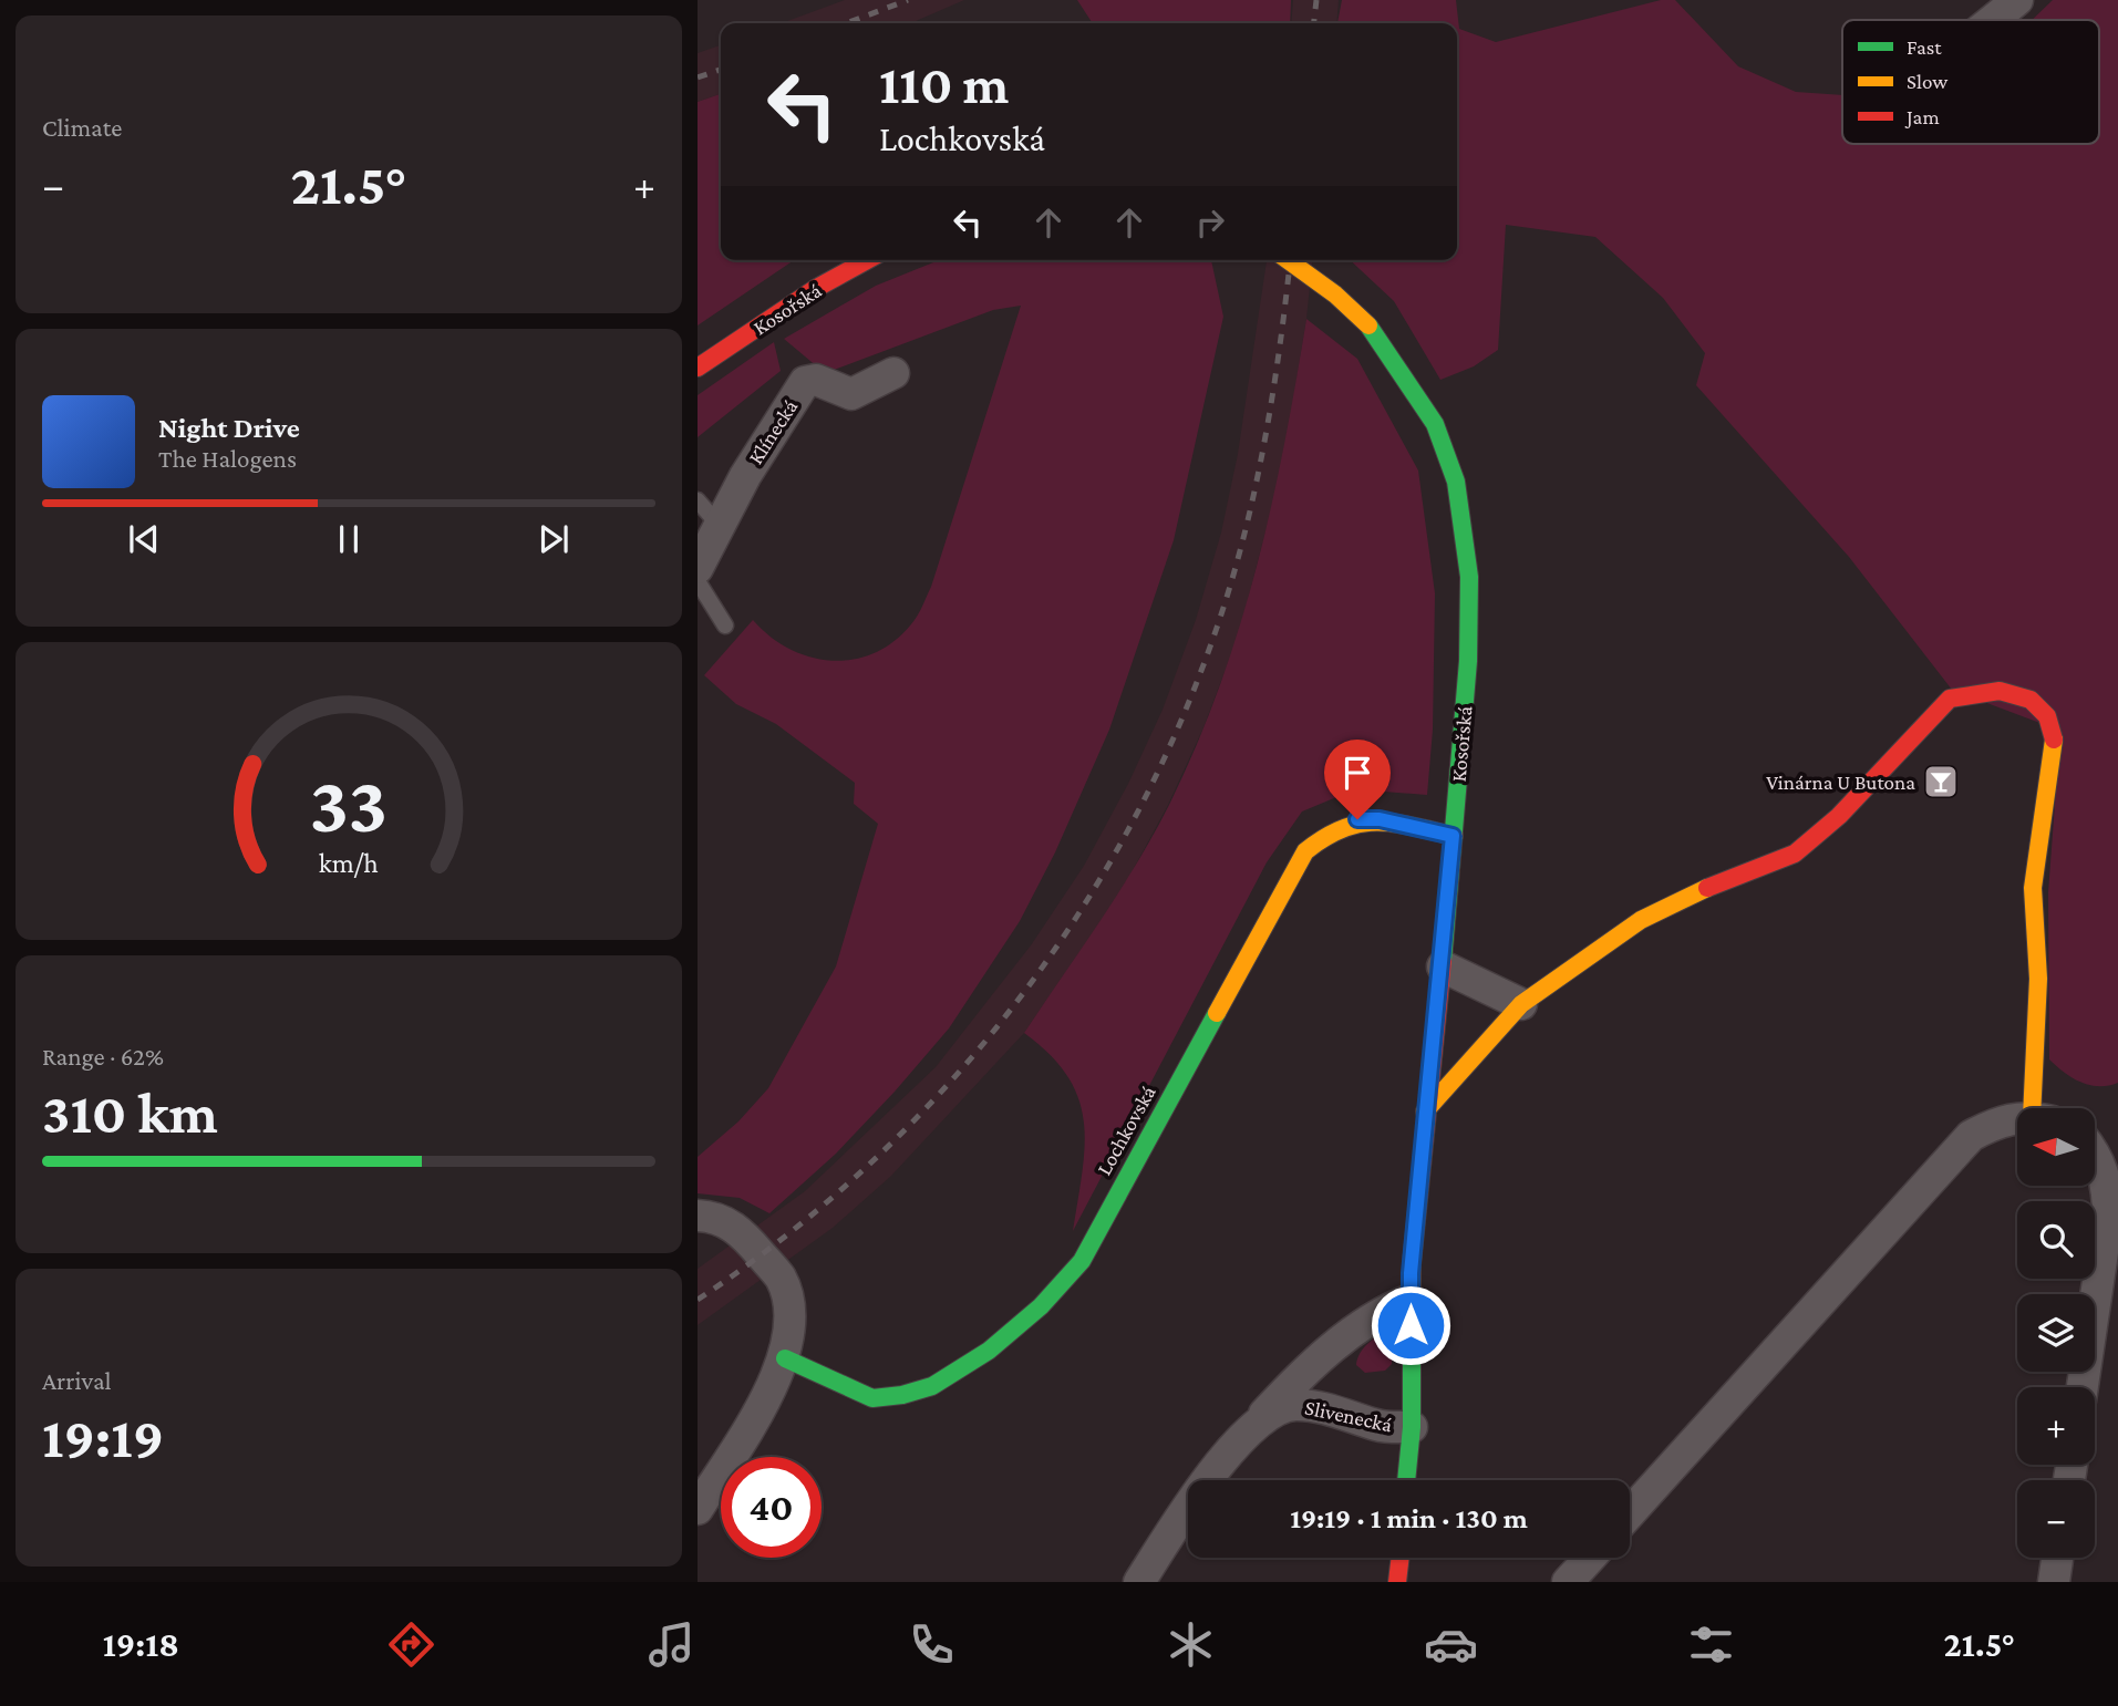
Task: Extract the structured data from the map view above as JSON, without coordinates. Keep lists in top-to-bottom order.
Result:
{
  "streets": {
    "street": [
      "Kosořská",
      "Klínecká",
      "Lochkovská",
      "Slivenecká"
    ]
  },
  "crossings": [
    ["Kosořská", "Lochkovská"],
    ["Kosořská", "Slivenecká"]
  ],
  "places": {
    "bar": ["Vinárna U Butona"]
  },
  "legend": ["Fast", "Slow", "Jam"],
  "north": "left",
  "page": {
    "tile": [
      "Climate",
      ["Range · 62%", "310 km"],
      ["Arrival", "19:19"]
    ],
    "turn": ["110 m", "Lochkovská"],
    "heat": ["−", "21.5°", "+"],
    "song": ["Night Drive", "The Halogens"],
    "map_buttons": ["+", "−"],
    "limit": "40",
    "trip": "19:19 · 1 min · 130 m",
    "tabs": ["19:18", "21.5°"],
    "gauge": ["33", "km/h"]
  }
}
